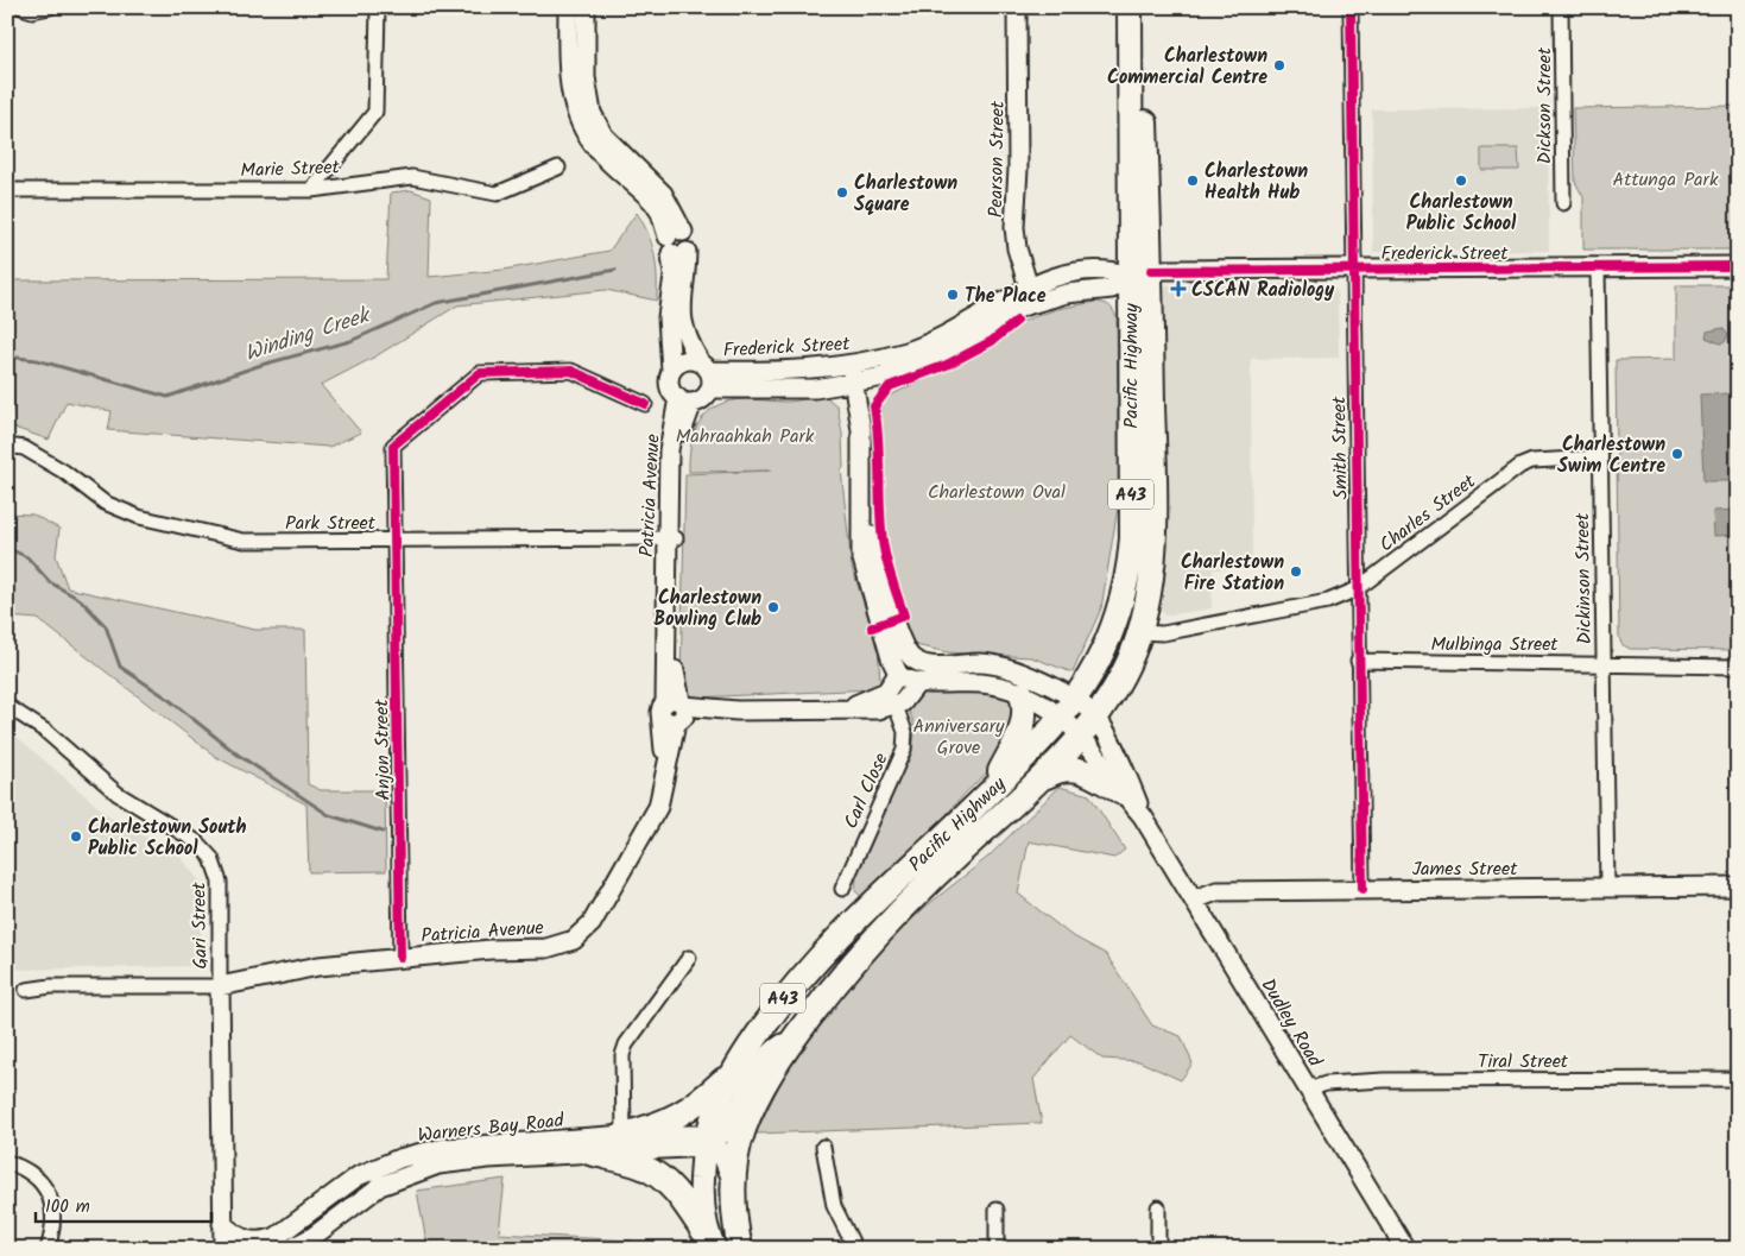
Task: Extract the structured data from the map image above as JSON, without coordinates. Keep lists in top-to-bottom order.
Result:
{
  "streets": {
    "highway": ["Pacific Highway", "A43"],
    "street": [
      "Dickson Street",
      "Pearson Street",
      "Marie Street",
      "Frederick Street",
      "Smith Street",
      "Patricia Avenue",
      "Charles Street",
      "Park Street",
      "Dickinson Street",
      "Mulbinga Street",
      "Anjon Street",
      "Carl Close",
      "James Street",
      "Gari Street",
      "Dudley Road",
      "Tiral Street",
      "Warners Bay Road"
    ]
  },
  "crossings": [
    ["Pearson Street", "Frederick Street"],
    ["Frederick Street", "Pacific Highway"],
    ["Frederick Street", "Smith Street"],
    ["Frederick Street", "Patricia Avenue"],
    ["Frederick Street", "Dickinson Street"],
    ["Pacific Highway", "Charles Street"],
    ["Pacific Highway", "Dudley Road"],
    ["Pacific Highway", "Warners Bay Road"],
    ["Smith Street", "Charles Street"],
    ["Smith Street", "Mulbinga Street"],
    ["Smith Street", "James Street"],
    ["Patricia Avenue", "Park Street"],
    ["Patricia Avenue", "Anjon Street"],
    ["Patricia Avenue", "Gari Street"],
    ["Charles Street", "Dickinson Street"],
    ["Park Street", "Anjon Street"],
    ["Dickinson Street", "Mulbinga Street"],
    ["Dickinson Street", "James Street"],
    ["James Street", "Dudley Road"],
    ["Dudley Road", "Tiral Street"]
  ],
  "water": ["Winding Creek"],
  "parks": [
    "Attunga Park",
    "Mahraahkah Park",
    "Charlestown Oval",
    "Anniversary Grove"
  ],
  "places": {
    "other": [
      "Charlestown Commercial Centre",
      "Charlestown Health Hub",
      "Charlestown Public School",
      "Charlestown Square",
      "The Place",
      "Charlestown Swim Centre",
      "Charlestown Fire Station",
      "Charlestown Bowling Club",
      "Charlestown South Public School"
    ],
    "health": ["CSCAN Radiology"]
  },
  "scale_bar": "100 m"
}
